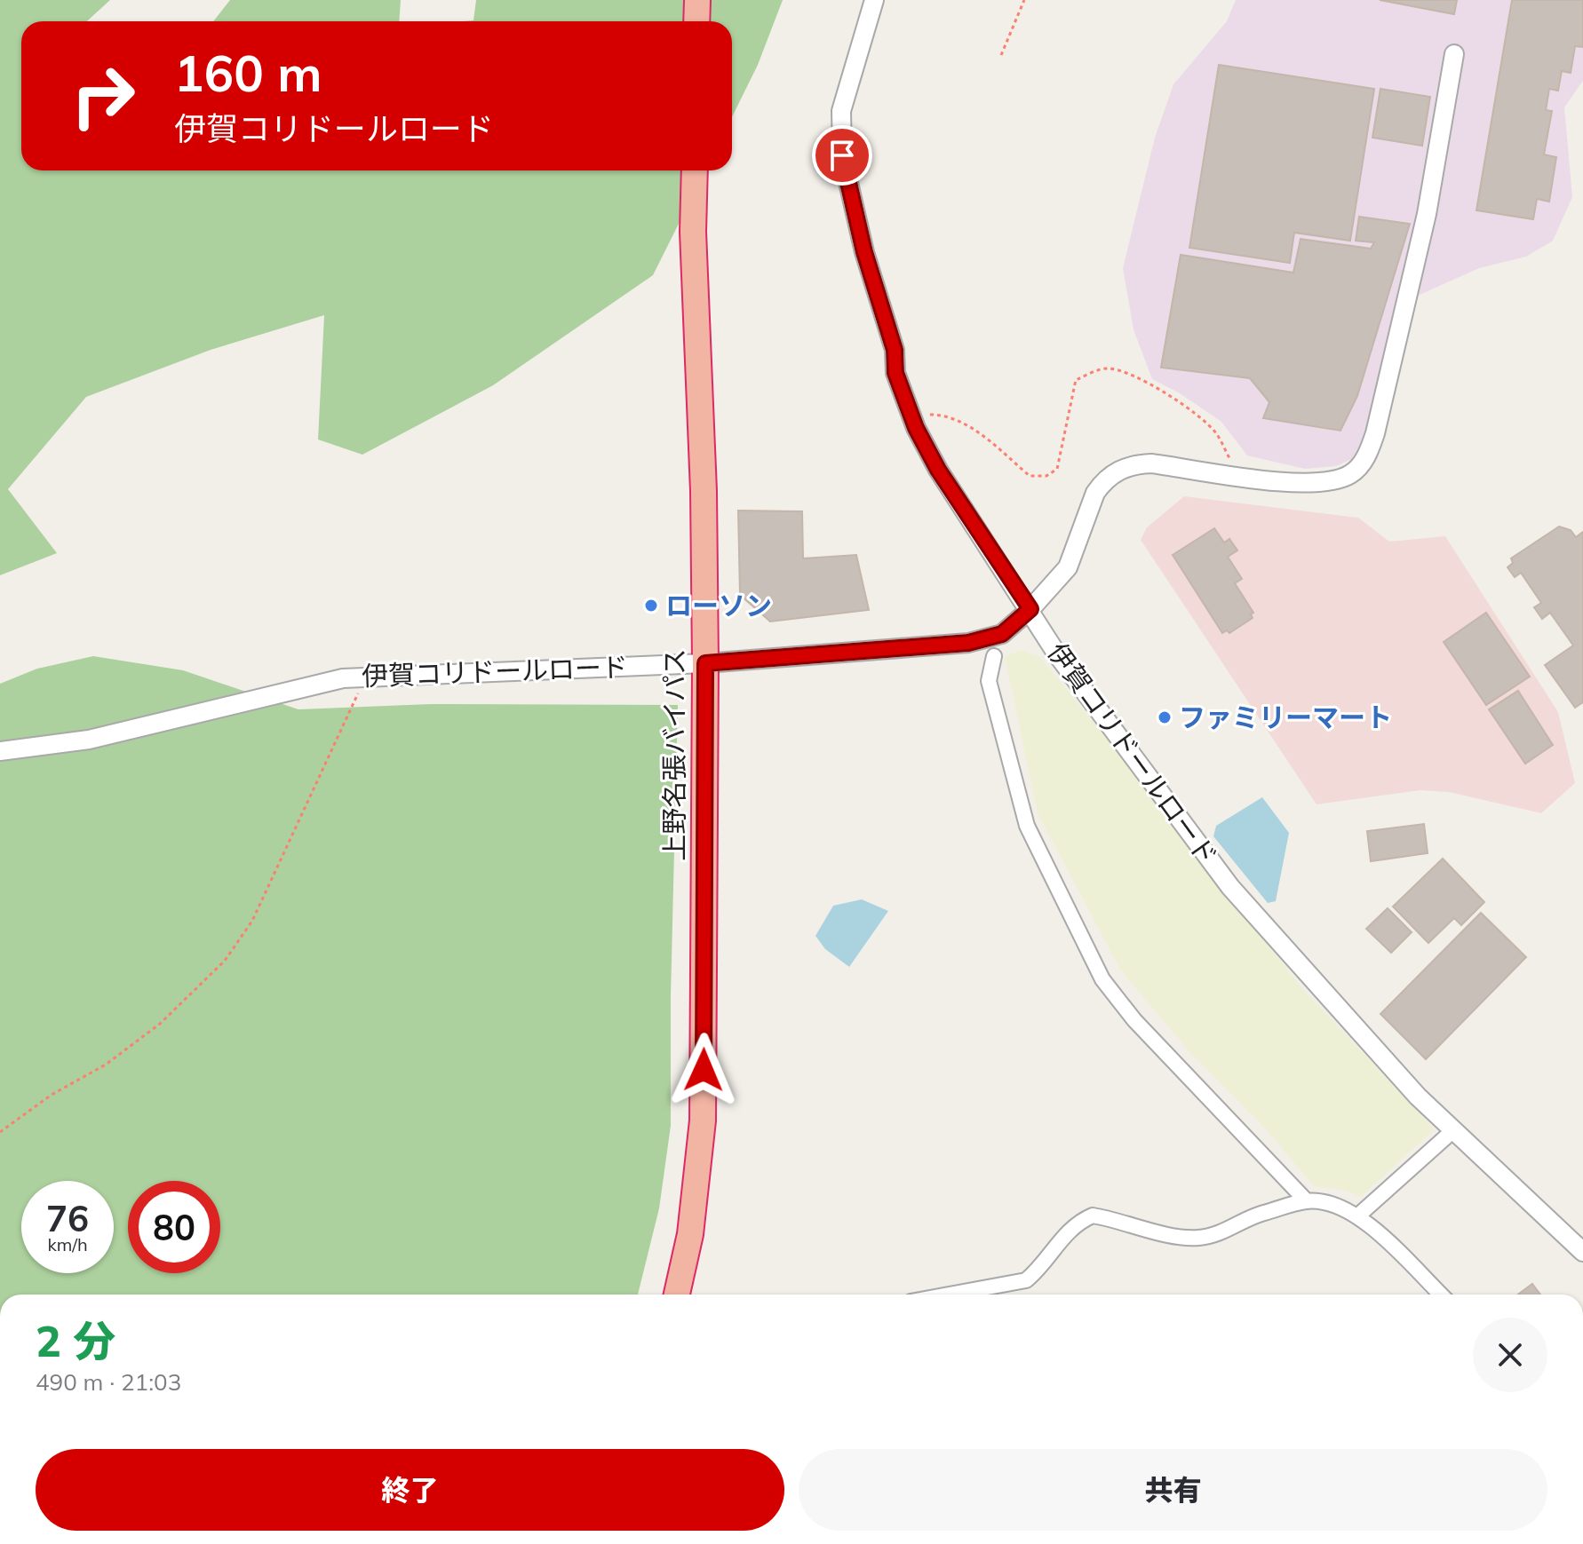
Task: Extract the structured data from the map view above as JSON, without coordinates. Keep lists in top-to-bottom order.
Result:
{
  "streets": {
    "highway": ["上野名張バイパス"],
    "street": ["伊賀コリドールロード"]
  },
  "crossings": [
    ["伊賀コリドールロード", "上野名張バイパス"]
  ],
  "places": ["ローソン", "ファミリーマート"],
  "page": {
    "turn": ["160 m", "伊賀コリドールロード"],
    "speed": "76 km/h",
    "limit": "80",
    "heading": ["2 分", "490 m · 21:03"],
    "buttons": ["終了", "共有"]
  }
}
